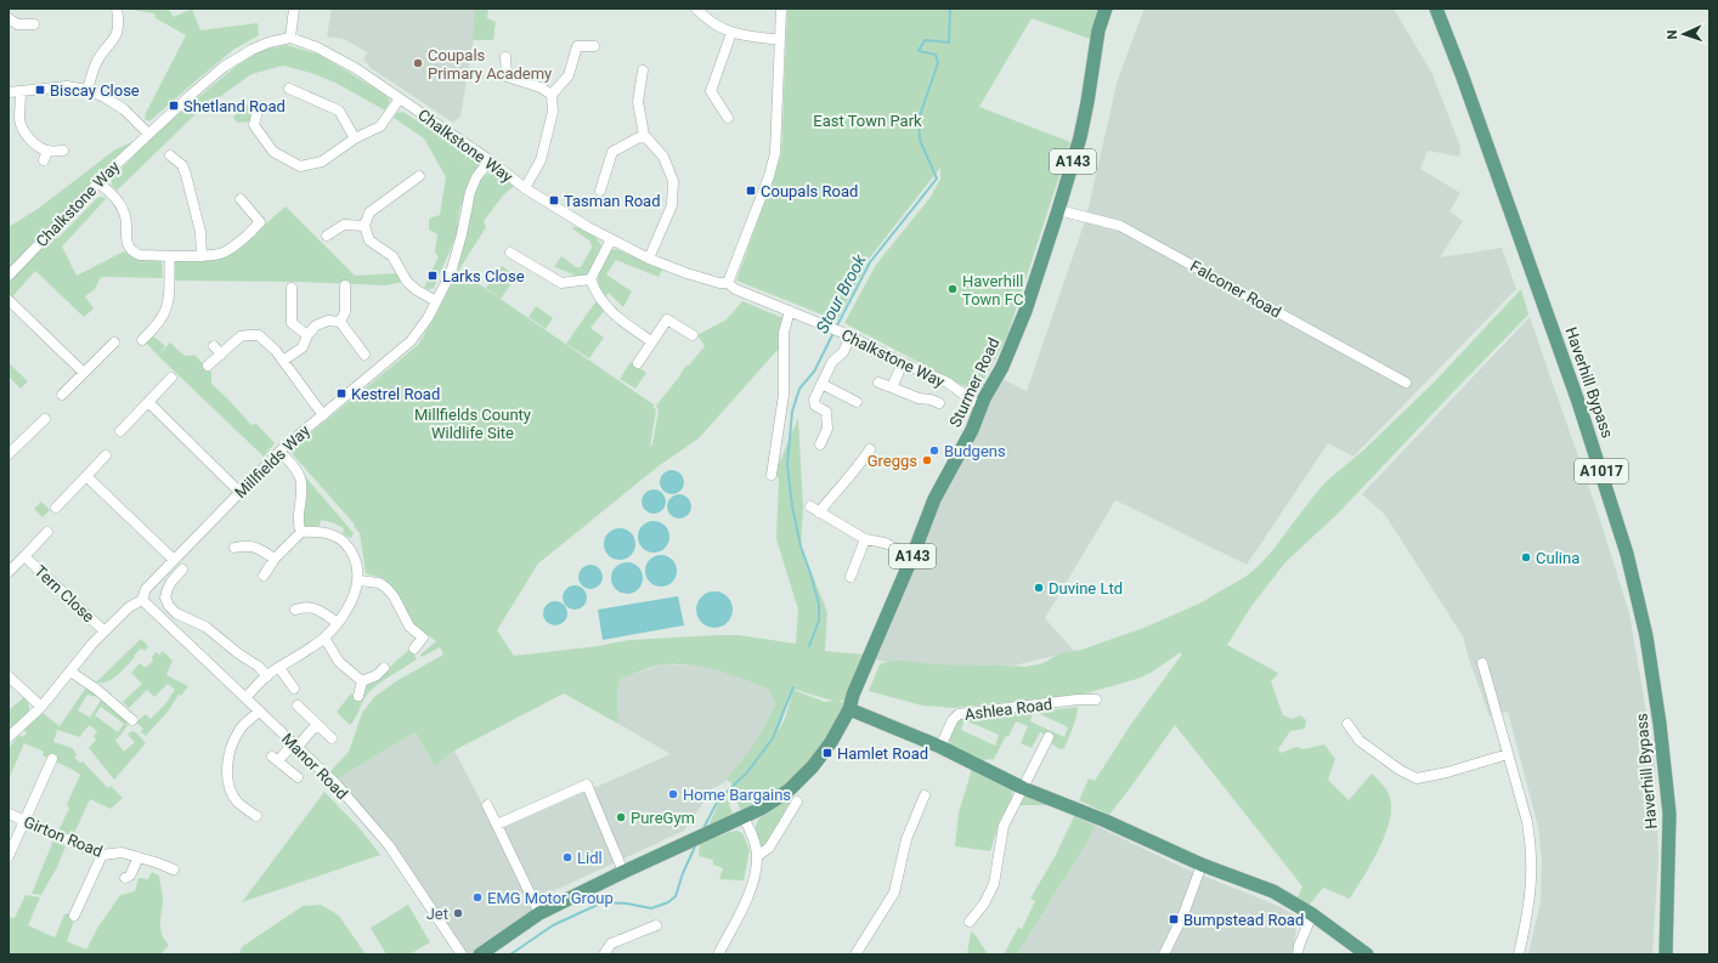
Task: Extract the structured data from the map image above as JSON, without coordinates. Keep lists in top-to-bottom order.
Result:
{
  "streets": {
    "main road": [
      "A143",
      "Sturmer Road",
      "Haverhill Bypass",
      "A1017"
    ],
    "street": [
      "Chalkstone Way",
      "Falconer Road",
      "Millfields Way",
      "Tern Close",
      "Ashlea Road",
      "Manor Road",
      "Girton Road"
    ]
  },
  "crossings": [
    ["Chalkstone Way", "Sturmer Road"],
    ["Chalkstone Way", "Millfields Way"],
    ["A143", "Sturmer Road"],
    ["Falconer Road", "Sturmer Road"],
    ["Millfields Way", "Tern Close"],
    ["Millfields Way", "Manor Road"]
  ],
  "water": ["Stour Brook"],
  "parks": ["East Town Park", "Millfields County Wildlife Site"],
  "places": {
    "other": [
      "Coupals Primary Academy",
      "Haverhill Town FC",
      "Budgens",
      "Greggs",
      "Culina",
      "Duvine Ltd",
      "Home Bargains",
      "PureGym",
      "Lidl",
      "EMG Motor Group",
      "Jet"
    ],
    "transit": [
      "Biscay Close",
      "Shetland Road",
      "Coupals Road",
      "Tasman Road",
      "Larks Close",
      "Kestrel Road",
      "Hamlet Road",
      "Bumpstead Road"
    ]
  },
  "north": "left"
}
